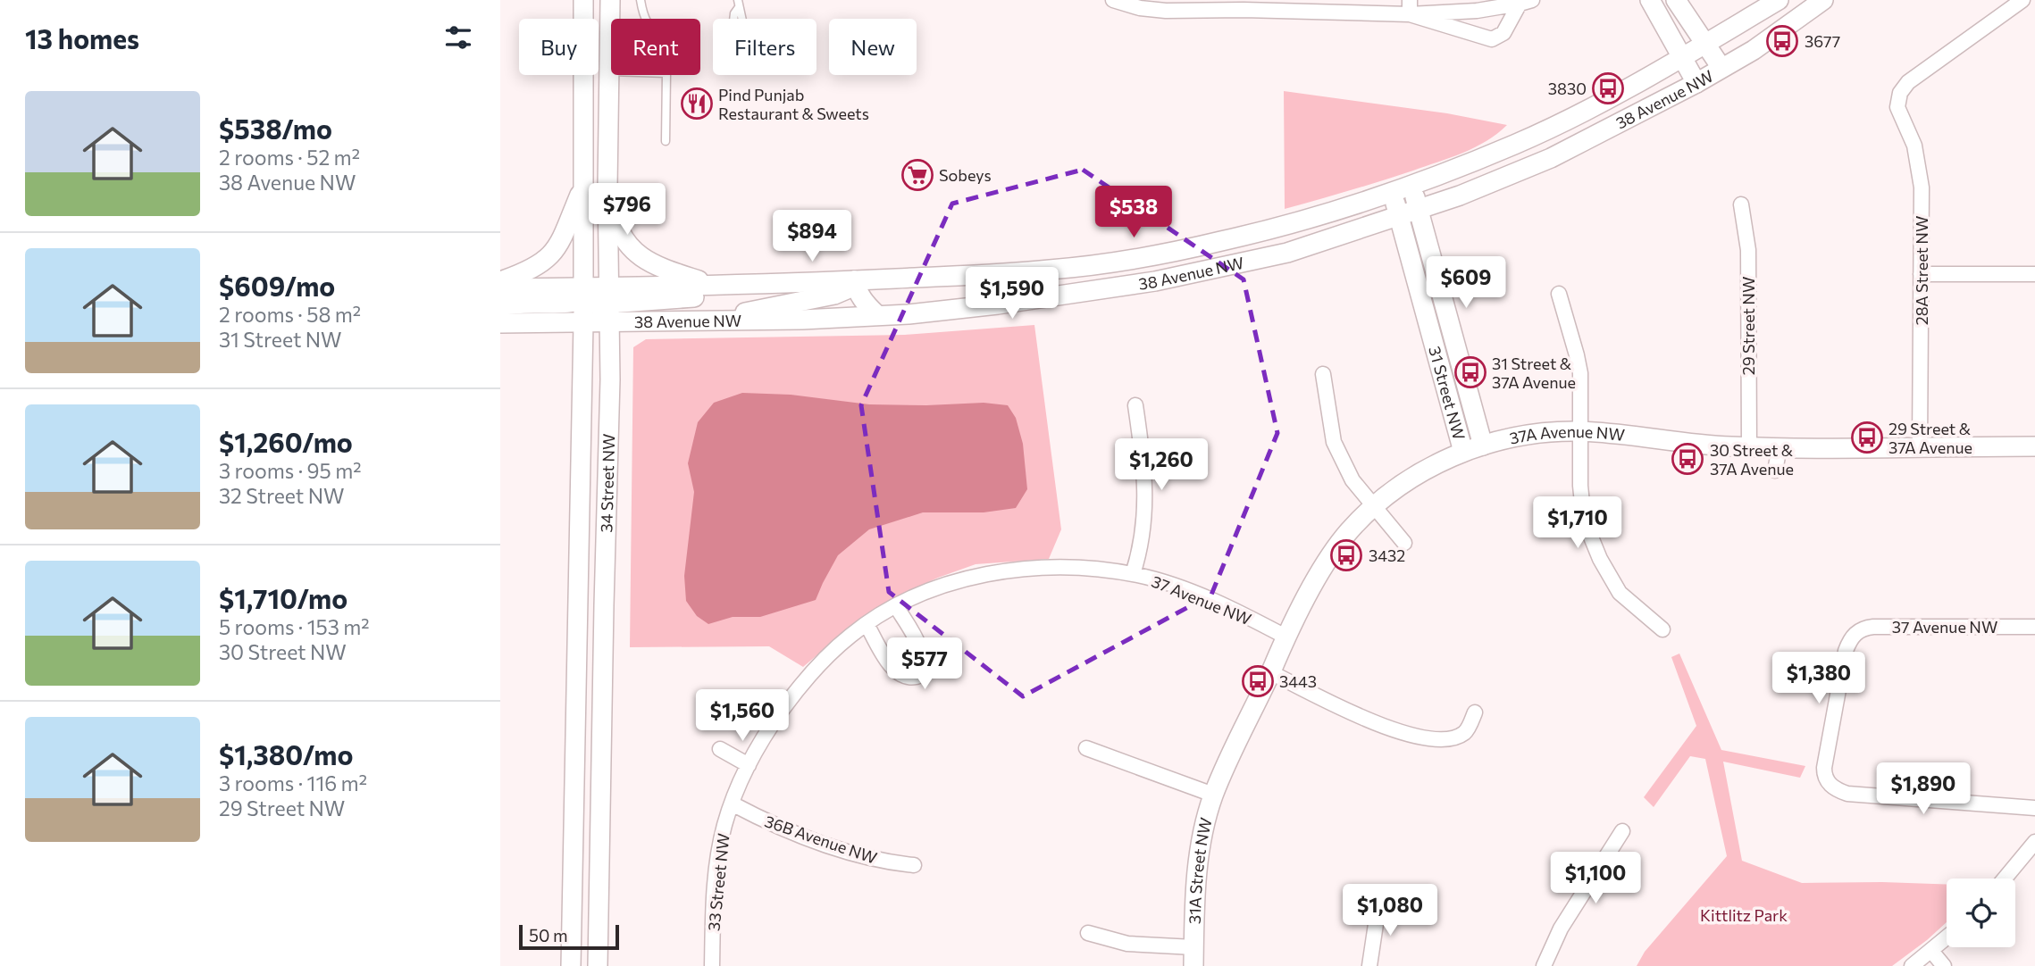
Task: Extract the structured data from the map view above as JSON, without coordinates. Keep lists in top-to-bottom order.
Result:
{
  "streets": {
    "main road": [
      "38 Avenue NW",
      "31 Street NW",
      "37A Avenue NW",
      "34 Street NW",
      "31A Street NW"
    ],
    "street": [
      "28A Street NW",
      "29 Street NW",
      "37 Avenue NW",
      "36B Avenue NW",
      "33 Street NW"
    ]
  },
  "crossings": [
    ["38 Avenue NW", "31 Street NW"],
    ["38 Avenue NW", "34 Street NW"],
    ["28A Street NW", "37A Avenue NW"],
    ["29 Street NW", "37A Avenue NW"],
    ["31 Street NW", "37A Avenue NW"],
    ["37A Avenue NW", "31A Street NW"],
    ["37 Avenue NW", "31A Street NW"],
    ["37 Avenue NW", "33 Street NW"],
    ["36B Avenue NW", "33 Street NW"]
  ],
  "parks": ["Kittlitz Park"],
  "places": {
    "bus stop": [
      "3677",
      "3830",
      "31 Street & 37A Avenue",
      "29 Street & 37A Avenue",
      "30 Street & 37A Avenue",
      "3432",
      "3443"
    ],
    "restaurant": ["Pind Punjab Restaurant & Sweets"],
    "supermarket": ["Sobeys"]
  },
  "scale_bar": "50 m",
  "page": {
    "heading": "13 homes",
    "chip": [
      "Buy",
      "Rent",
      "Filters",
      "New"
    ],
    "list": [
      {
        "name": "$538/mo",
        "note": "2 rooms · 52 m² · 38 Avenue NW"
      },
      {
        "name": "$609/mo",
        "note": "2 rooms · 58 m² · 31 Street NW"
      },
      {
        "name": "$1,260/mo",
        "note": "3 rooms · 95 m² · 32 Street NW"
      },
      {
        "name": "$1,710/mo",
        "note": "5 rooms · 153 m² · 30 Street NW"
      },
      {
        "name": "$1,380/mo",
        "note": "3 rooms · 116 m² · 29 Street NW"
      }
    ],
    "price": [
      "$796",
      "$538",
      "$894",
      "$609",
      "$1,590",
      "$1,260",
      "$1,710",
      "$577",
      "$1,380",
      "$1,560",
      "$1,890",
      "$1,100",
      "$1,080"
    ],
    "scale": "50 m"
  }
}
